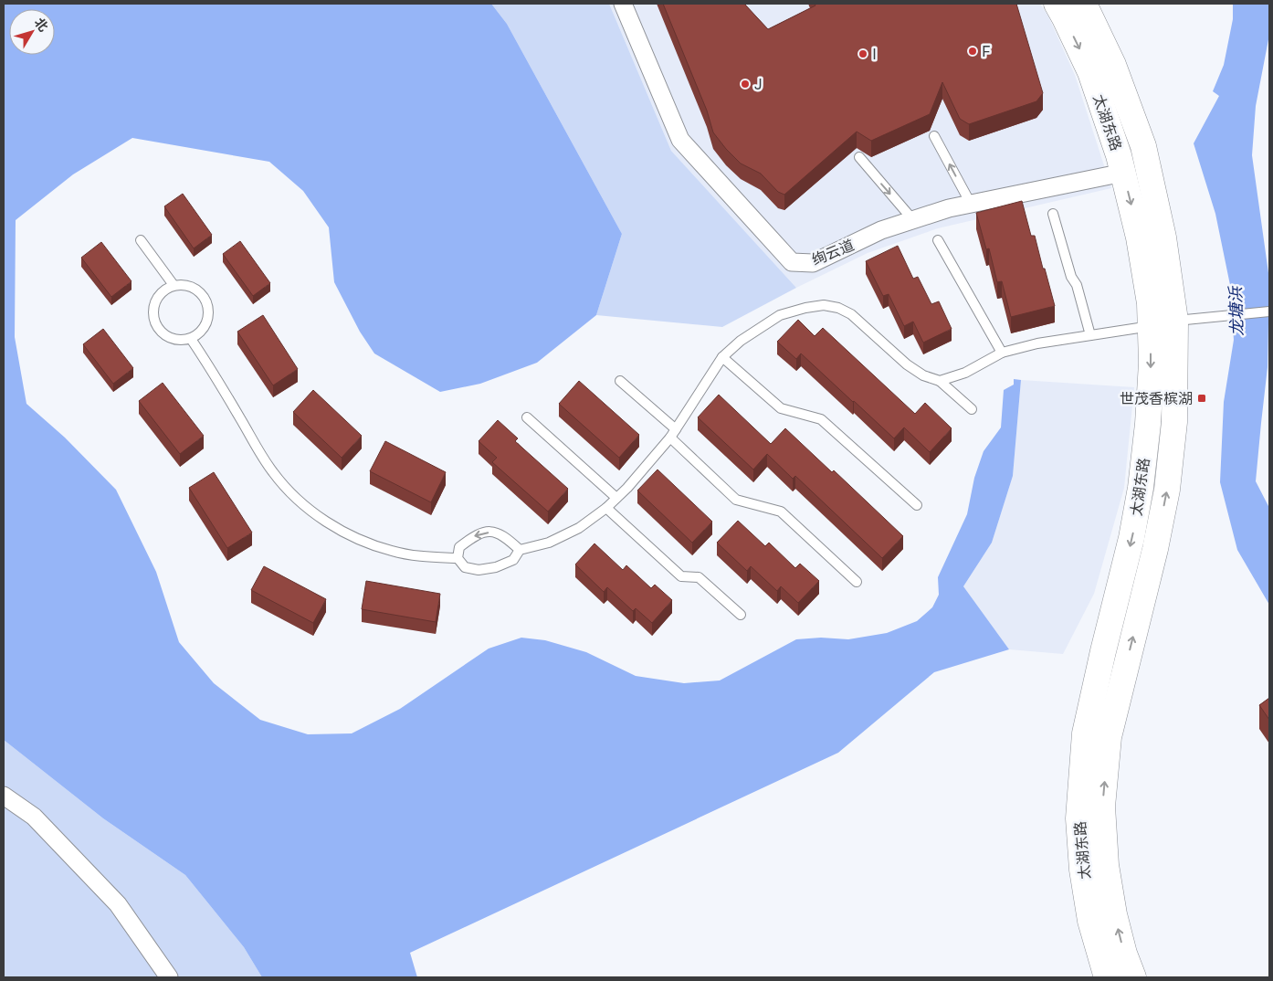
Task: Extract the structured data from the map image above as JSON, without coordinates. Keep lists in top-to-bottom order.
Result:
{
  "streets": {
    "main road": ["太湖东路"],
    "street": ["绚云道"]
  },
  "crossings": [
    ["太湖东路", "绚云道"]
  ],
  "water": ["龙塘浜"],
  "places": {
    "other": ["F", "I", "J"],
    "transit": ["世茂香槟湖"]
  },
  "north": "top right"
}
